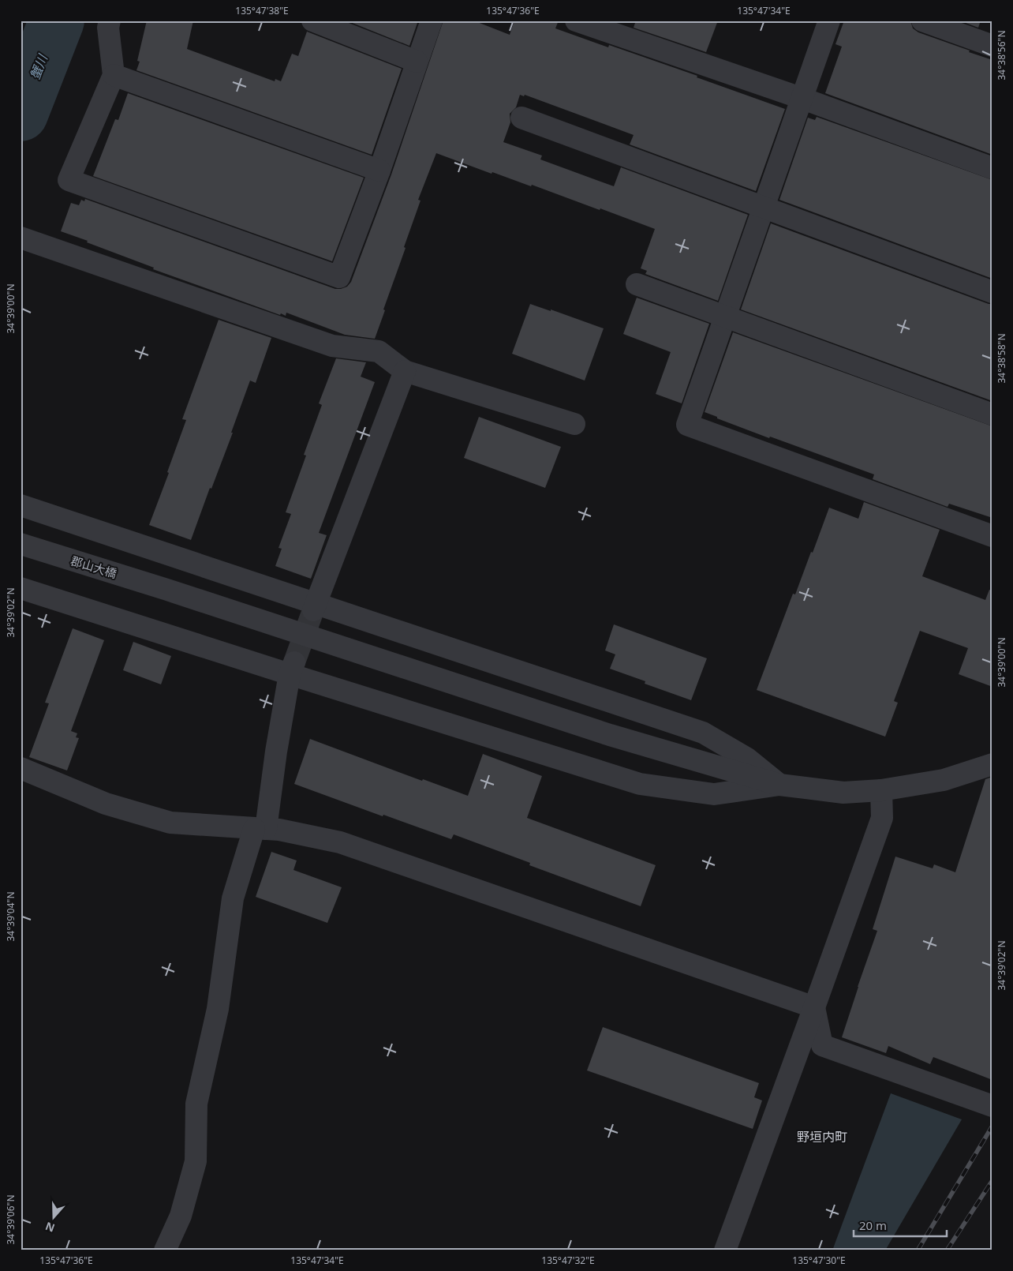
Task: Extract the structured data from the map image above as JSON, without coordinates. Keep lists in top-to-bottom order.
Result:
{
  "streets": {
    "street": ["郡山大橋"]
  },
  "districts": ["野垣内町"],
  "water": ["蟹川"],
  "scale_bar": "20 m",
  "north": "bottom",
  "coordinates": [
    "135°47'38\"E",
    "135°47'36\"E",
    "135°47'34\"E",
    "34°38'56\"N",
    "34°39'00\"N",
    "34°38'58\"N",
    "34°39'02\"N",
    "34°39'04\"N",
    "34°39'06\"N",
    "135°47'32\"E",
    "135°47'30\"E"
  ]
}
